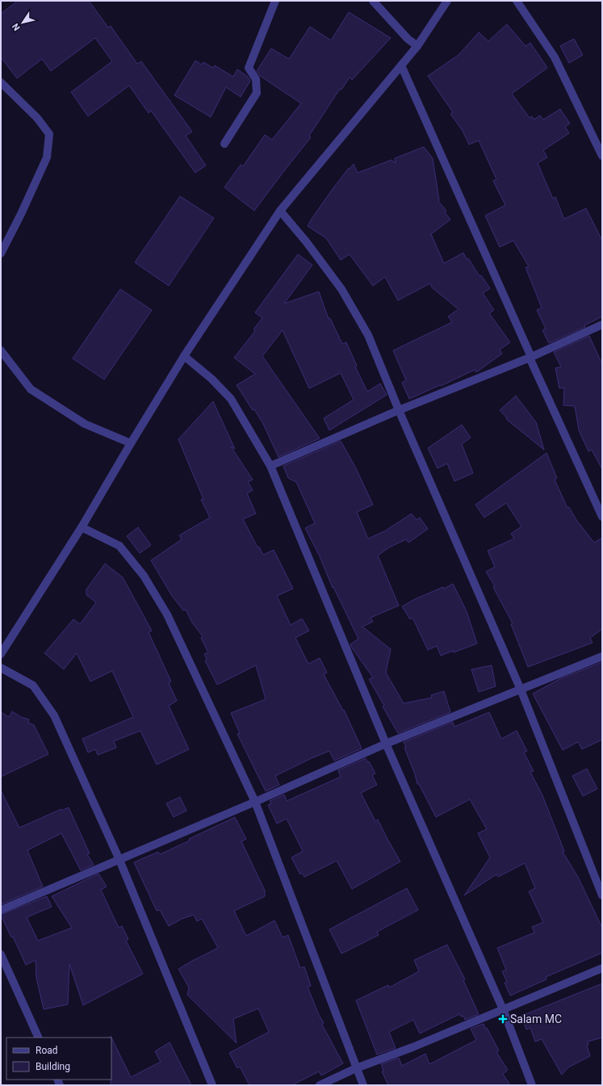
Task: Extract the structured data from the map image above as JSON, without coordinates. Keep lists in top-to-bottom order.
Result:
{
  "places": {
    "health": ["Salam MC"]
  },
  "legend": ["Road", "Building"],
  "north": "bottom left"
}
